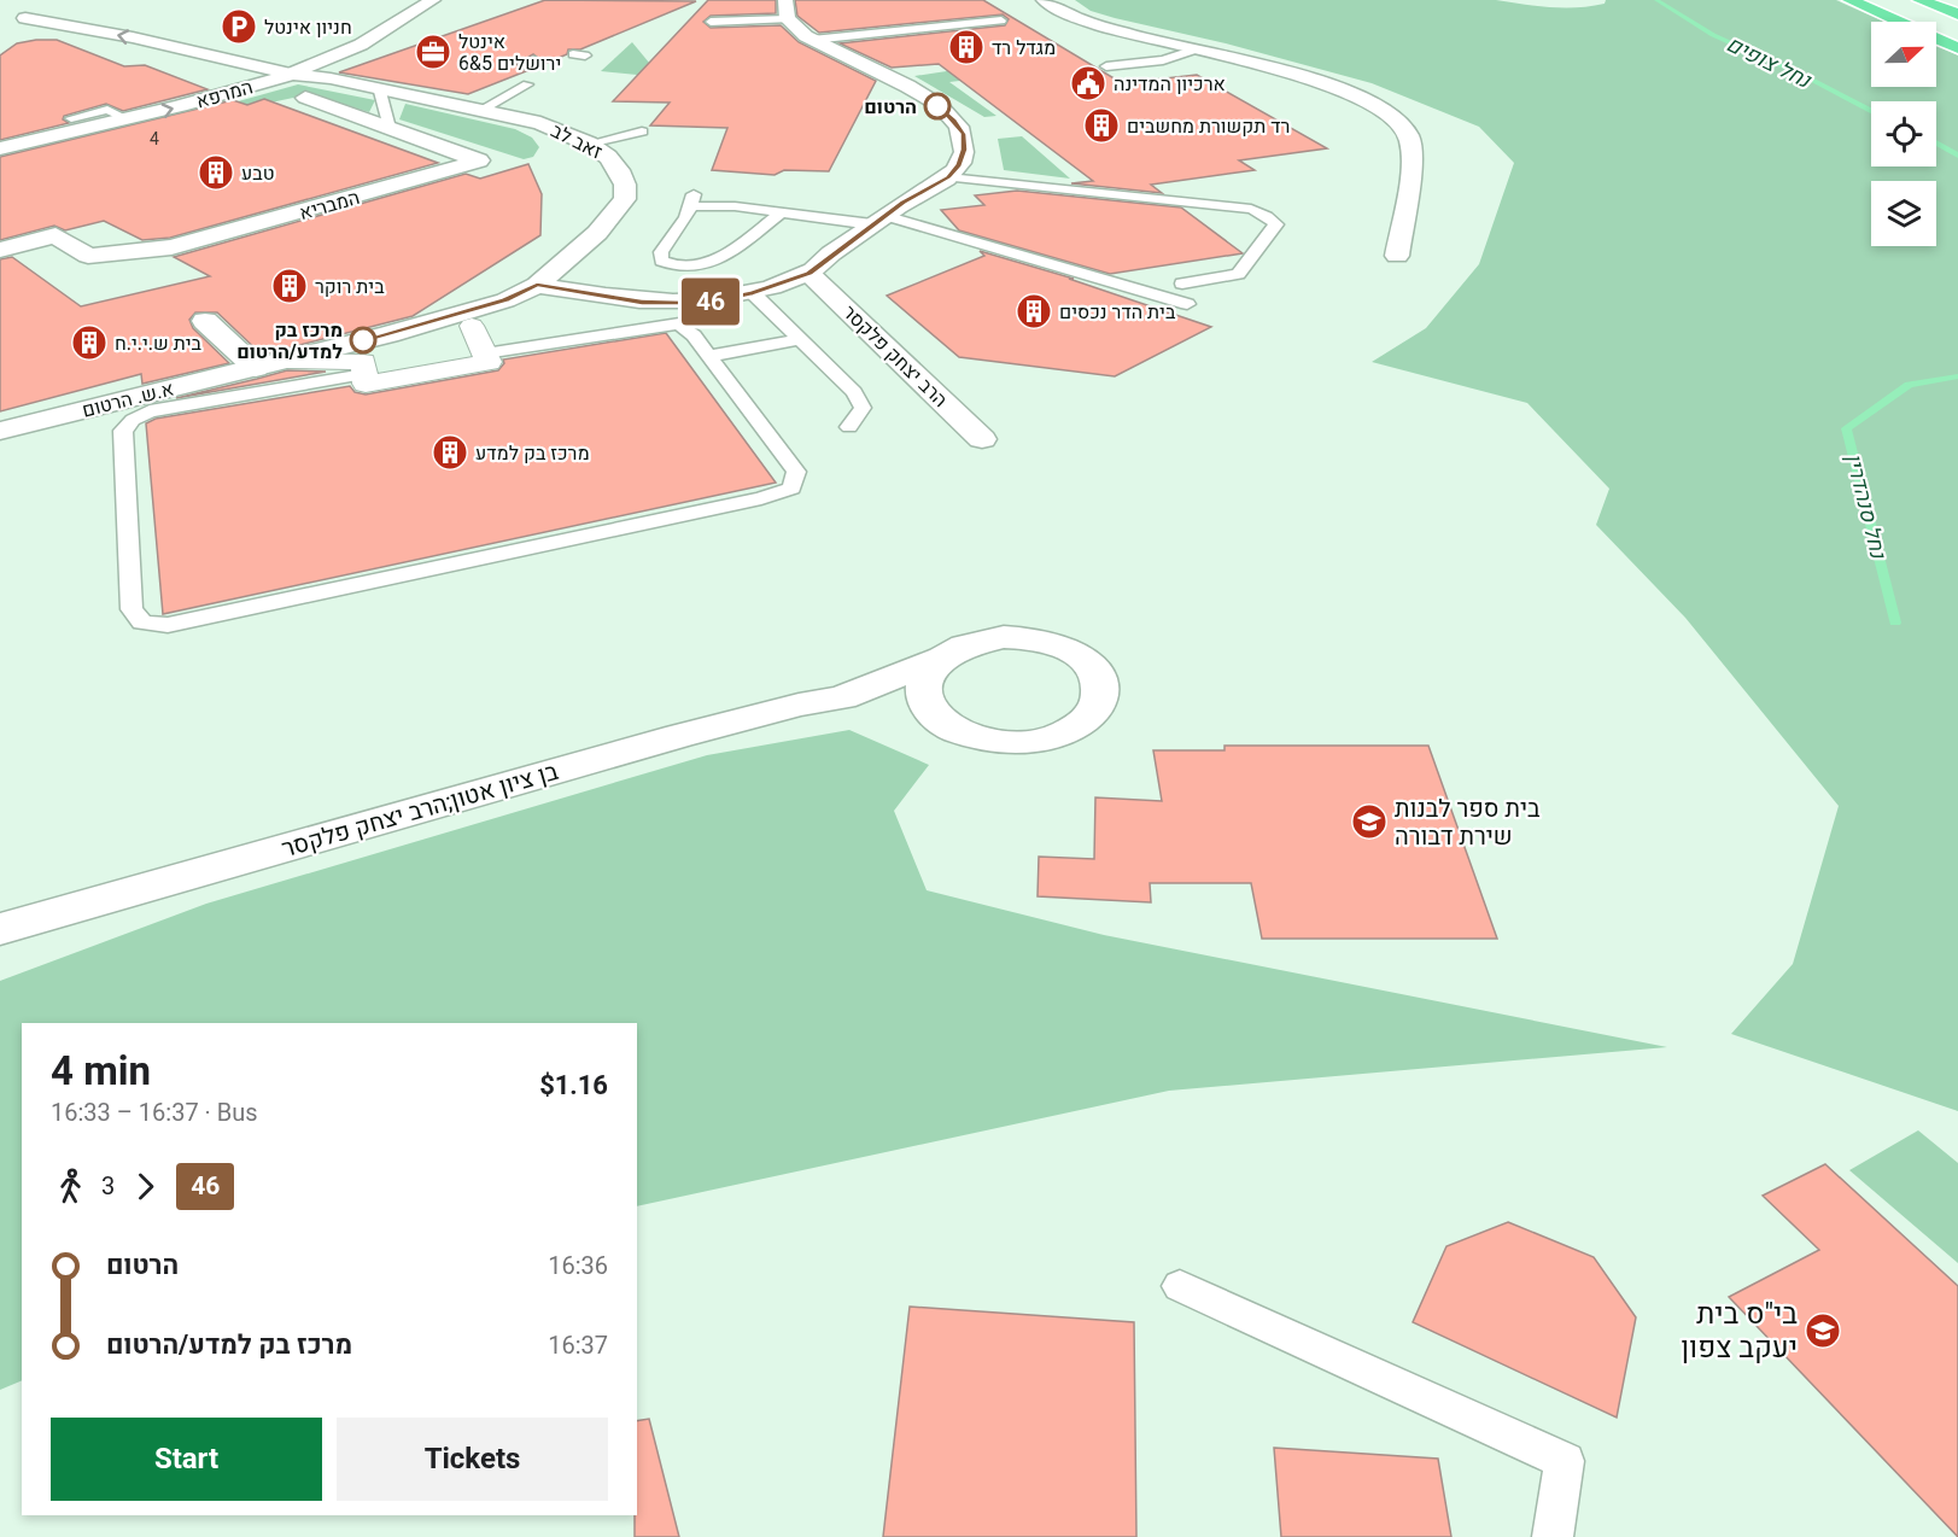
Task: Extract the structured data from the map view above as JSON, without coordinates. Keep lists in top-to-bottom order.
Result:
{
  "streets": {
    "street": [
      "המרפא",
      "זאב לב",
      "המבריא",
      "הרב יצחק פלקסר",
      "א.ש. הרטום",
      "בן ציון אטון;הרב יצחק פלקסר"
    ]
  },
  "crossings": [
    ["המרפא", "זאב לב"],
    ["זאב לב", "א.ש. הרטום"]
  ],
  "one_way": ["המרפא"],
  "water": ["נחל צופים", "נחל סנהדרין"],
  "places": {
    "parking": ["חניון אינטל"],
    "building": [
      "מגדל רד",
      "רד תקשורת מחשבים",
      "טבע",
      "בית רוקר",
      "בית הדר נכסים",
      "בית ש.י.י.ח",
      "מרכז בק למדע"
    ],
    "office": ["אינטל ירושלים 5&6"],
    "public building": ["ארכיון המדינה"],
    "other": ["הרטום", "מרכז בק למדע/הרטום"],
    "school or university": ["בית ספר לבנות שירת דבורה", "בי\"ס בית יעקב צפון"]
  },
  "lines": ["bus line 46"],
  "house_numbers": ["4"],
  "north": "right",
  "page": {
    "on_map": "46",
    "heading": ["4 min", "16:33 – 16:37 · Bus", "$1.16"],
    "legs": ["3", "46"],
    "list": [
      {
        "name": "הרטום",
        "value": "16:36"
      },
      {
        "name": "מרכז בק למדע/הרטום",
        "value": "16:37"
      }
    ],
    "buttons": ["Start", "Tickets"]
  }
}
